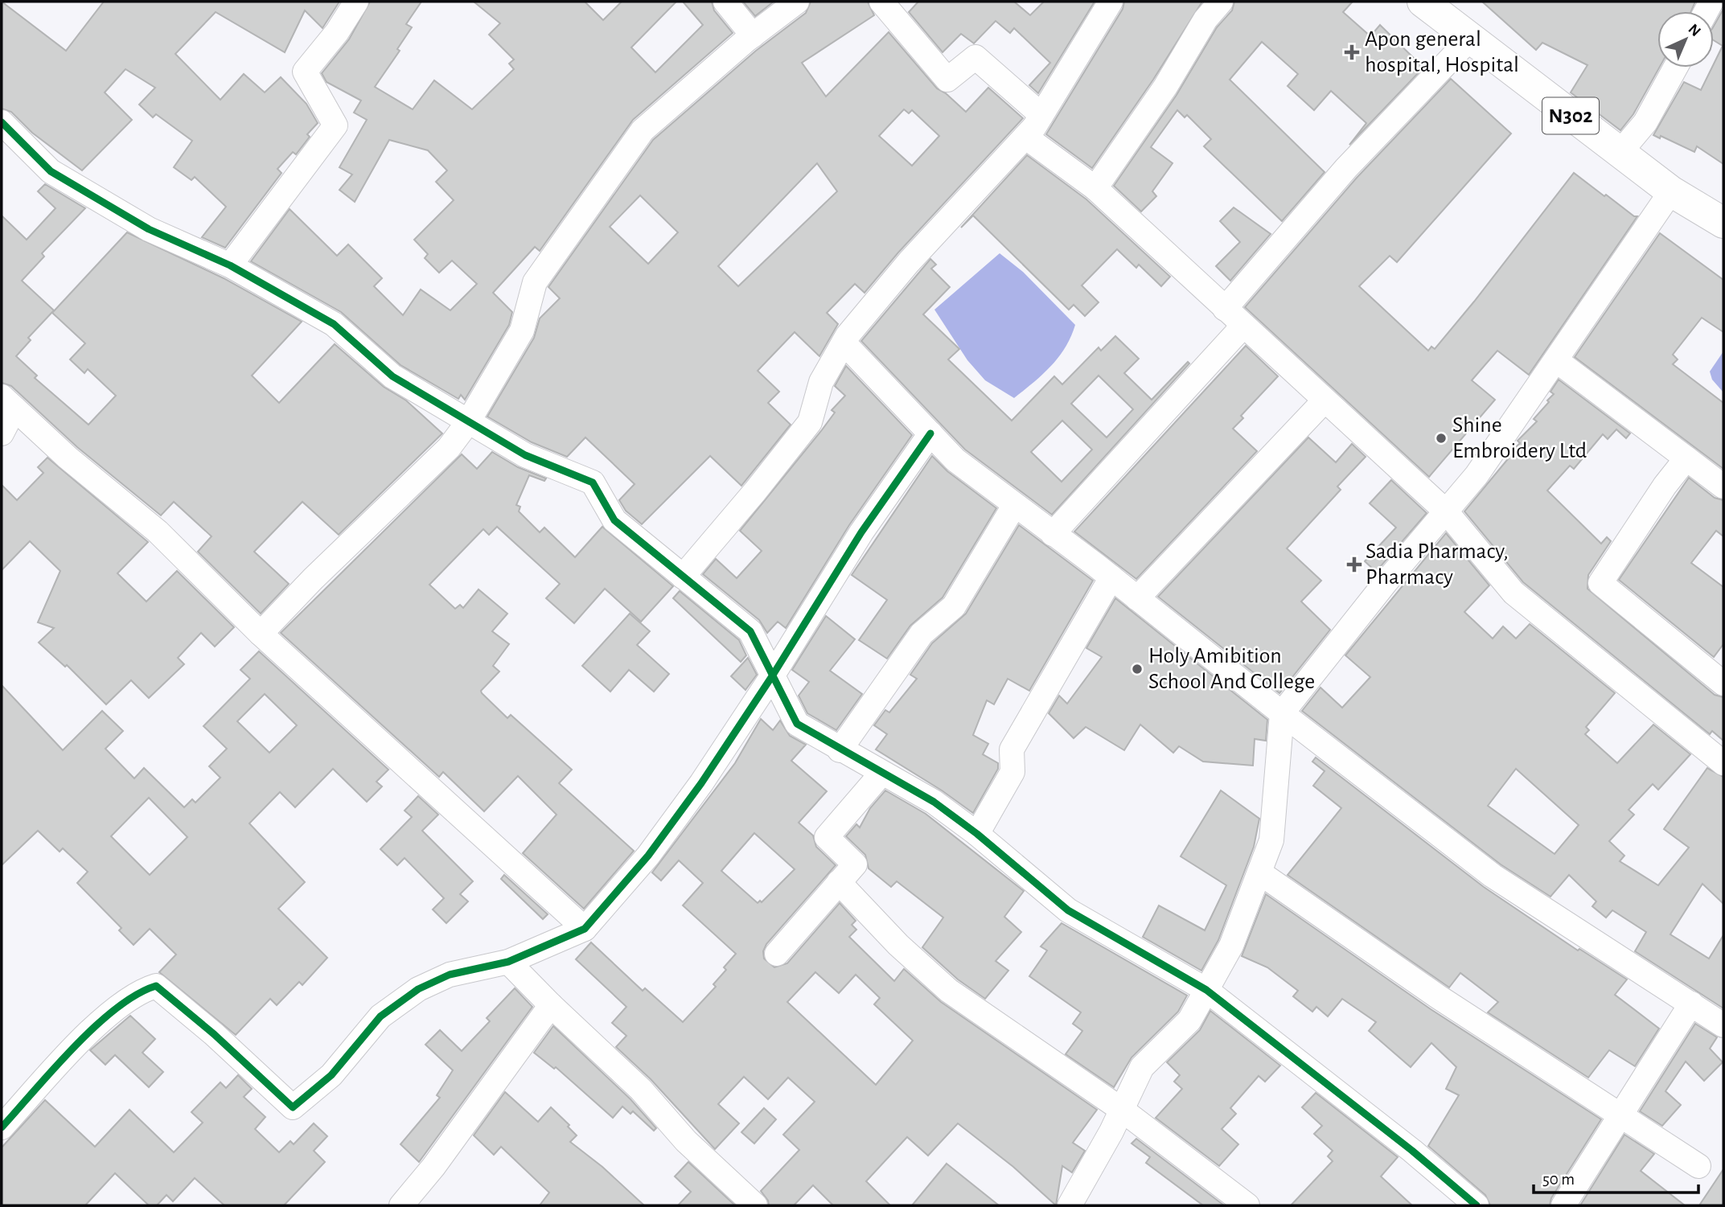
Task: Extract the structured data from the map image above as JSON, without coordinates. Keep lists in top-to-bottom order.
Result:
{
  "streets": {
    "highway": ["N302"]
  },
  "places": {
    "health": ["Apon general hospital, Hospital", "Sadia Pharmacy, Pharmacy"],
    "other": ["Shine Embroidery Ltd", "Holy Amibition School And College"]
  },
  "scale_bar": "50 m",
  "north": "top right"
}
